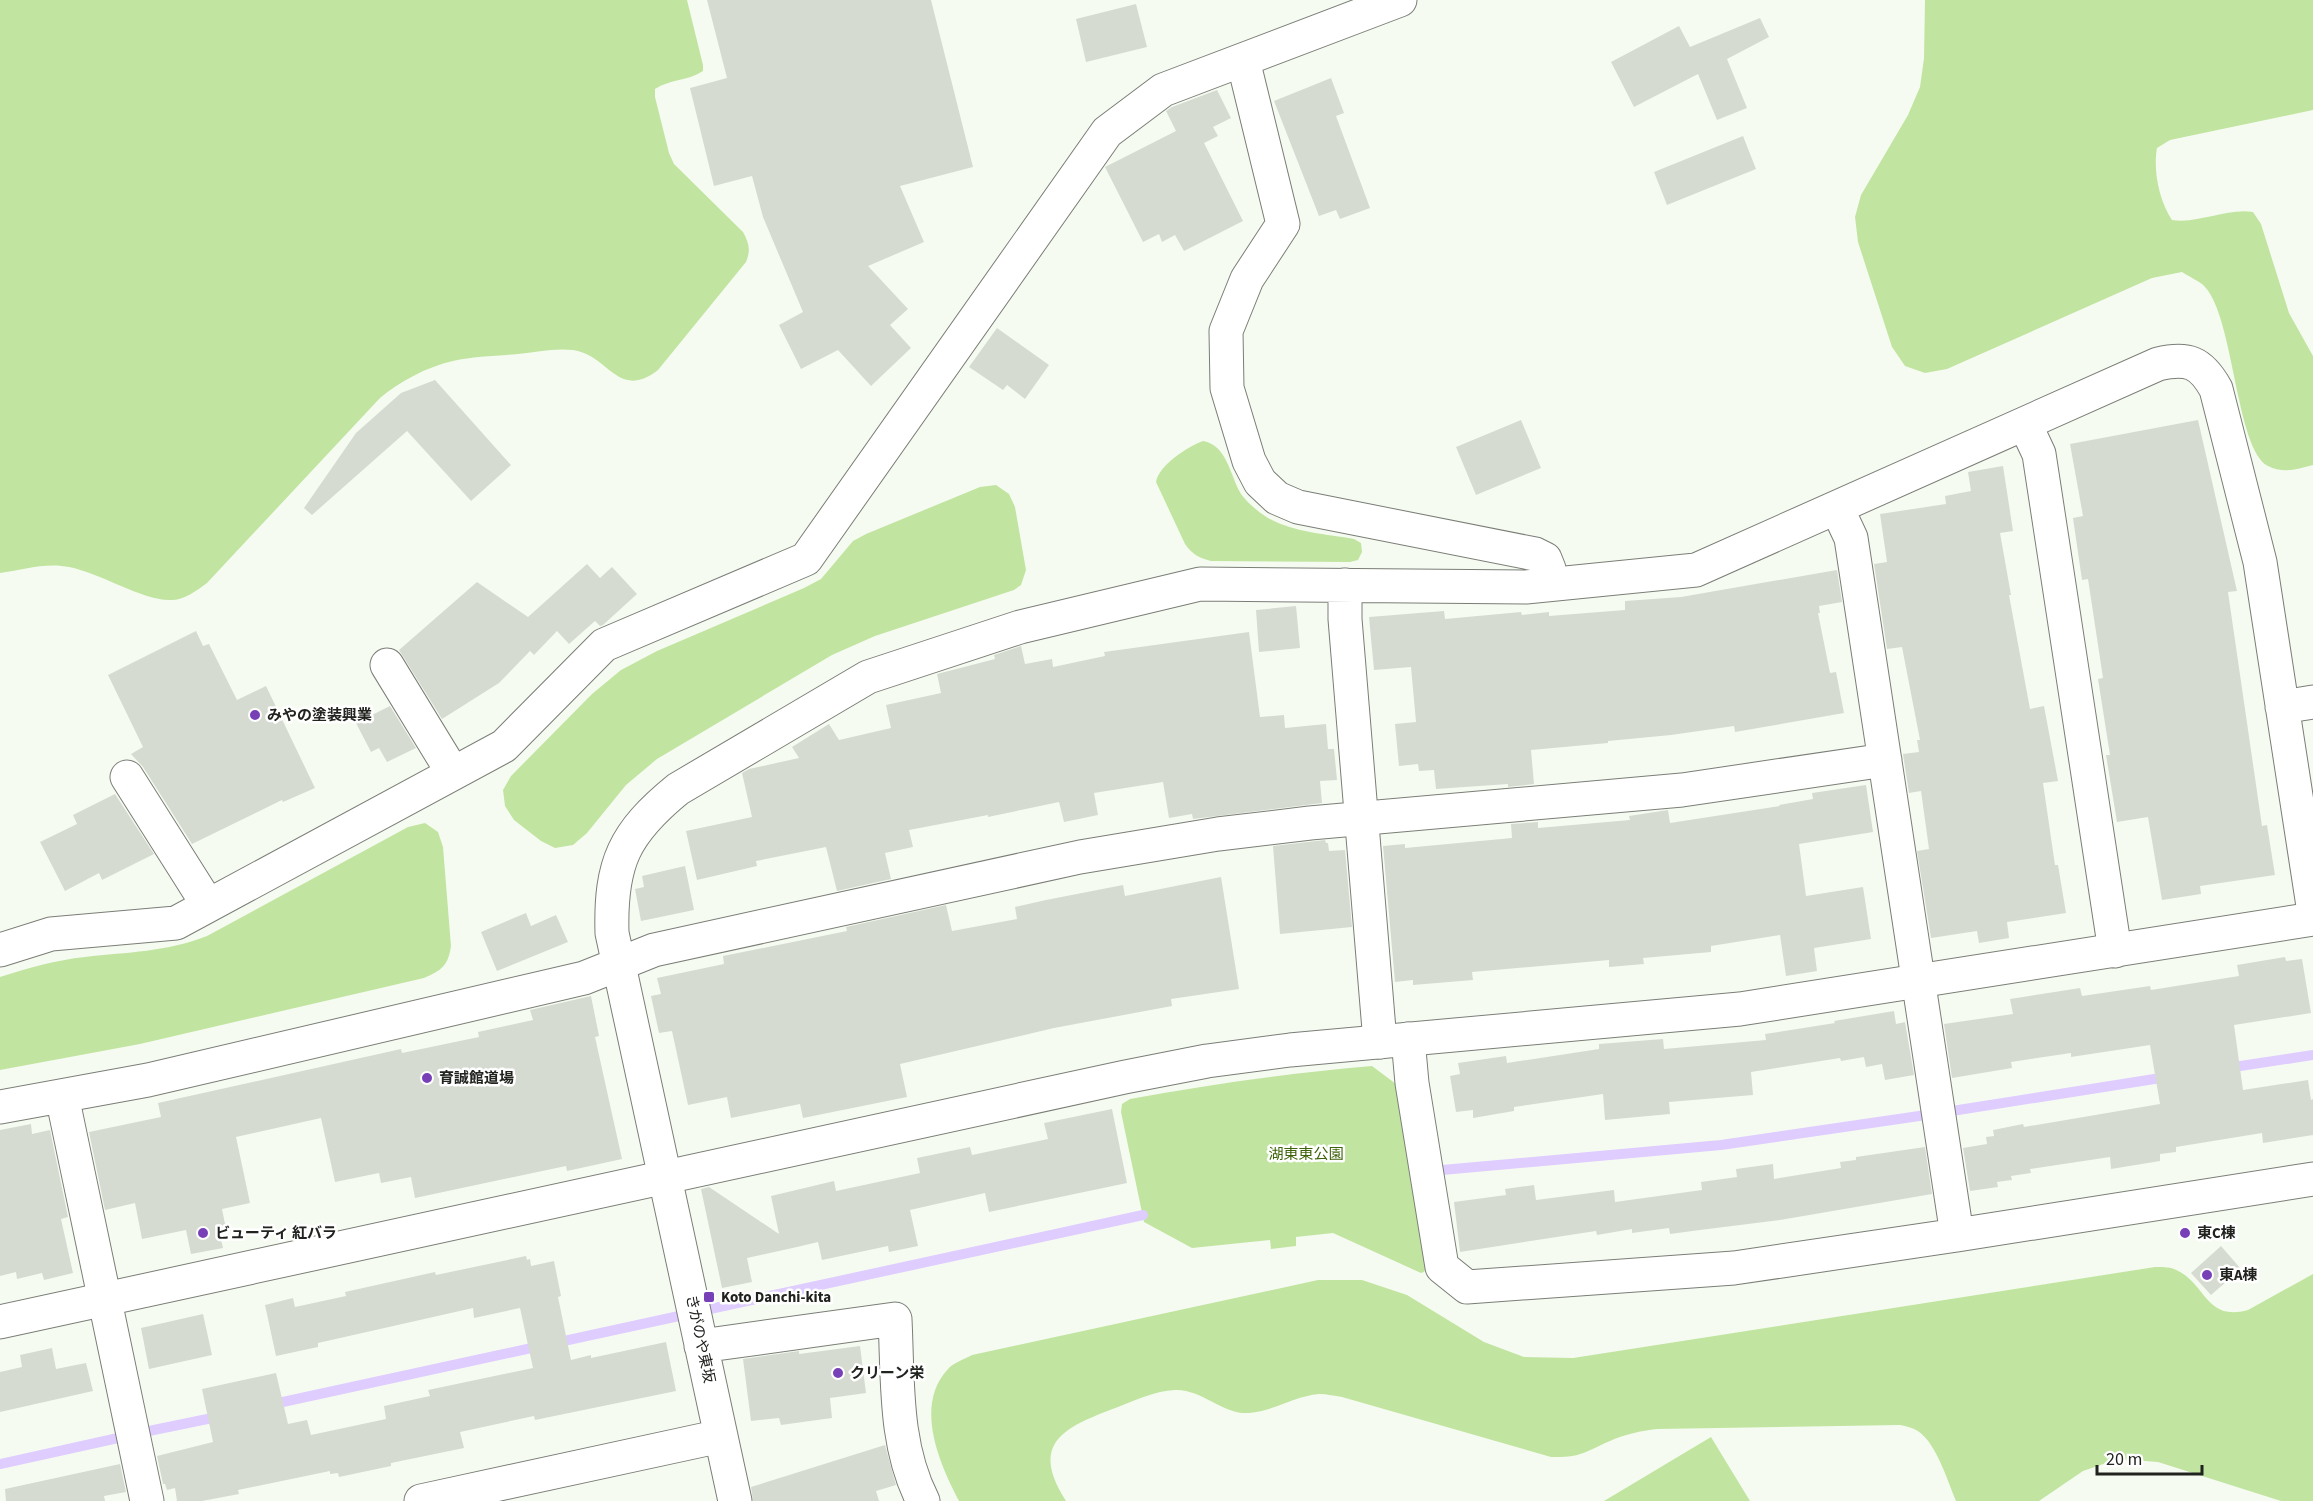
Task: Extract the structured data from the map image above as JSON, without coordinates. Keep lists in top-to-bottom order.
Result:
{
  "streets": {
    "street": ["きがのや東坂"]
  },
  "parks": ["湖東東公園"],
  "places": {
    "other": [
      "みやの塗装興業",
      "育誠館道場",
      "ビューティ 紅バラ",
      "東C棟",
      "東A棟",
      "クリーン栄"
    ],
    "transit": ["Koto Danchi-kita"]
  },
  "scale_bar": "20 m"
}
